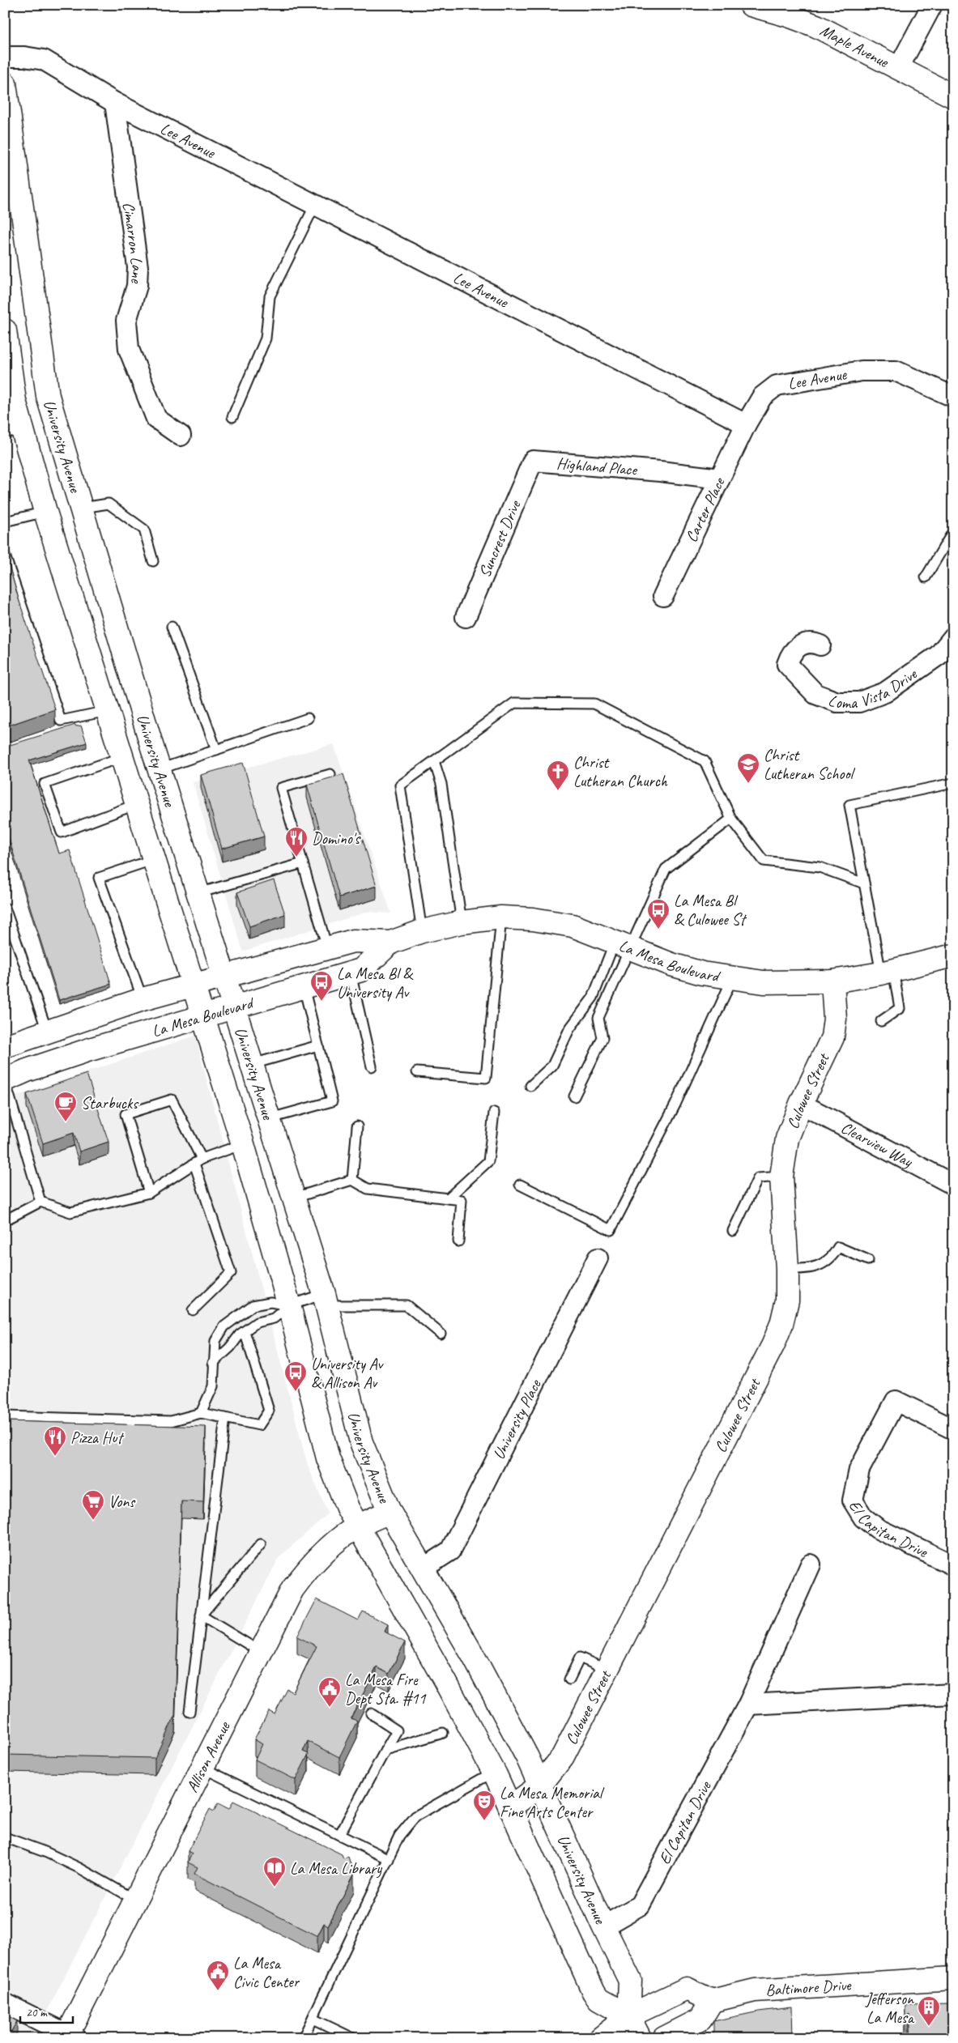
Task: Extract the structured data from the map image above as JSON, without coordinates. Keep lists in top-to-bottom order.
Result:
{
  "streets": {
    "main road": [
      "Maple Avenue",
      "University Avenue",
      "La Mesa Boulevard",
      "Culowee Street",
      "Allison Avenue",
      "Baltimore Drive"
    ],
    "street": [
      "Lee Avenue",
      "Cimarron Lane",
      "Highland Place",
      "Carter Place",
      "Suncrest Drive",
      "Loma Vista Drive",
      "Clearview Way",
      "University Place",
      "El Capitan Drive"
    ]
  },
  "crossings": [
    ["Lee Avenue", "Cimarron Lane"],
    ["Lee Avenue", "Carter Place"],
    ["University Avenue", "La Mesa Boulevard"],
    ["University Avenue", "Culowee Street"],
    ["University Avenue", "University Place"],
    ["University Avenue", "El Capitan Drive"],
    ["University Avenue", "Allison Avenue"],
    ["Highland Place", "Carter Place"],
    ["Highland Place", "Suncrest Drive"],
    ["La Mesa Boulevard", "Culowee Street"],
    ["Culowee Street", "Clearview Way"]
  ],
  "places": {
    "school or university": ["Christ Lutheran School"],
    "church": ["Christ Lutheran Church"],
    "restaurant": ["Domino's", "Pizza Hut"],
    "bus stop": ["La Mesa Bl & Culowee St", "La Mesa Bl & University Av", "University Av & Allison Av"],
    "cafe": ["Starbucks"],
    "supermarket": ["Vons"],
    "public building": ["La Mesa Fire Dept Sta. #11", "La Mesa Civic Center"],
    "theatre": ["La Mesa Memorial Fine Arts Center"],
    "library": ["La Mesa Library"],
    "building": ["Jefferson La Mesa"]
  },
  "scale_bar": "20 m"
}
